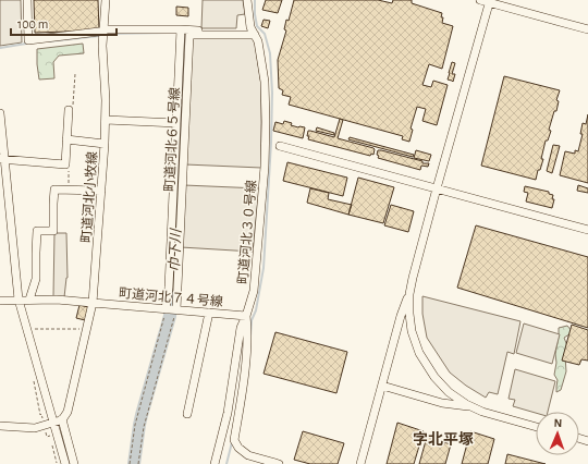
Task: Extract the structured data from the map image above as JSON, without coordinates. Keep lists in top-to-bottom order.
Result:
{
  "streets": {
    "street": [
      "町道河北６５号線",
      "町道河北小牧線",
      "町道河北３０号線",
      "町道河北７４号線"
    ]
  },
  "crossings": [
    ["町道河北６５号線", "町道河北３０号線"],
    ["町道河北６５号線", "町道河北７４号線"],
    ["町道河北小牧線", "町道河北７４号線"],
    ["町道河北３０号線", "町道河北７４号線"]
  ],
  "districts": ["字北平塚"],
  "water": ["巾下川"],
  "scale_bar": "100 m",
  "north": "top"
}
